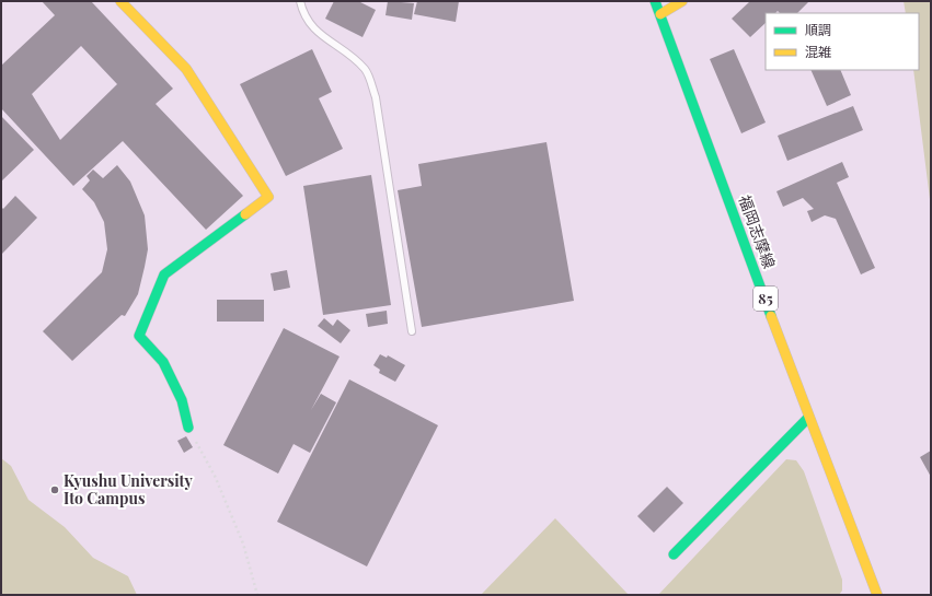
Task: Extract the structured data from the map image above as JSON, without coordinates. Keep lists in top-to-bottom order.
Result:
{
  "streets": {
    "street": ["福岡志摩線", "85"]
  },
  "places": ["Kyushu University Ito Campus"],
  "legend": ["順調", "混雑"]
}
